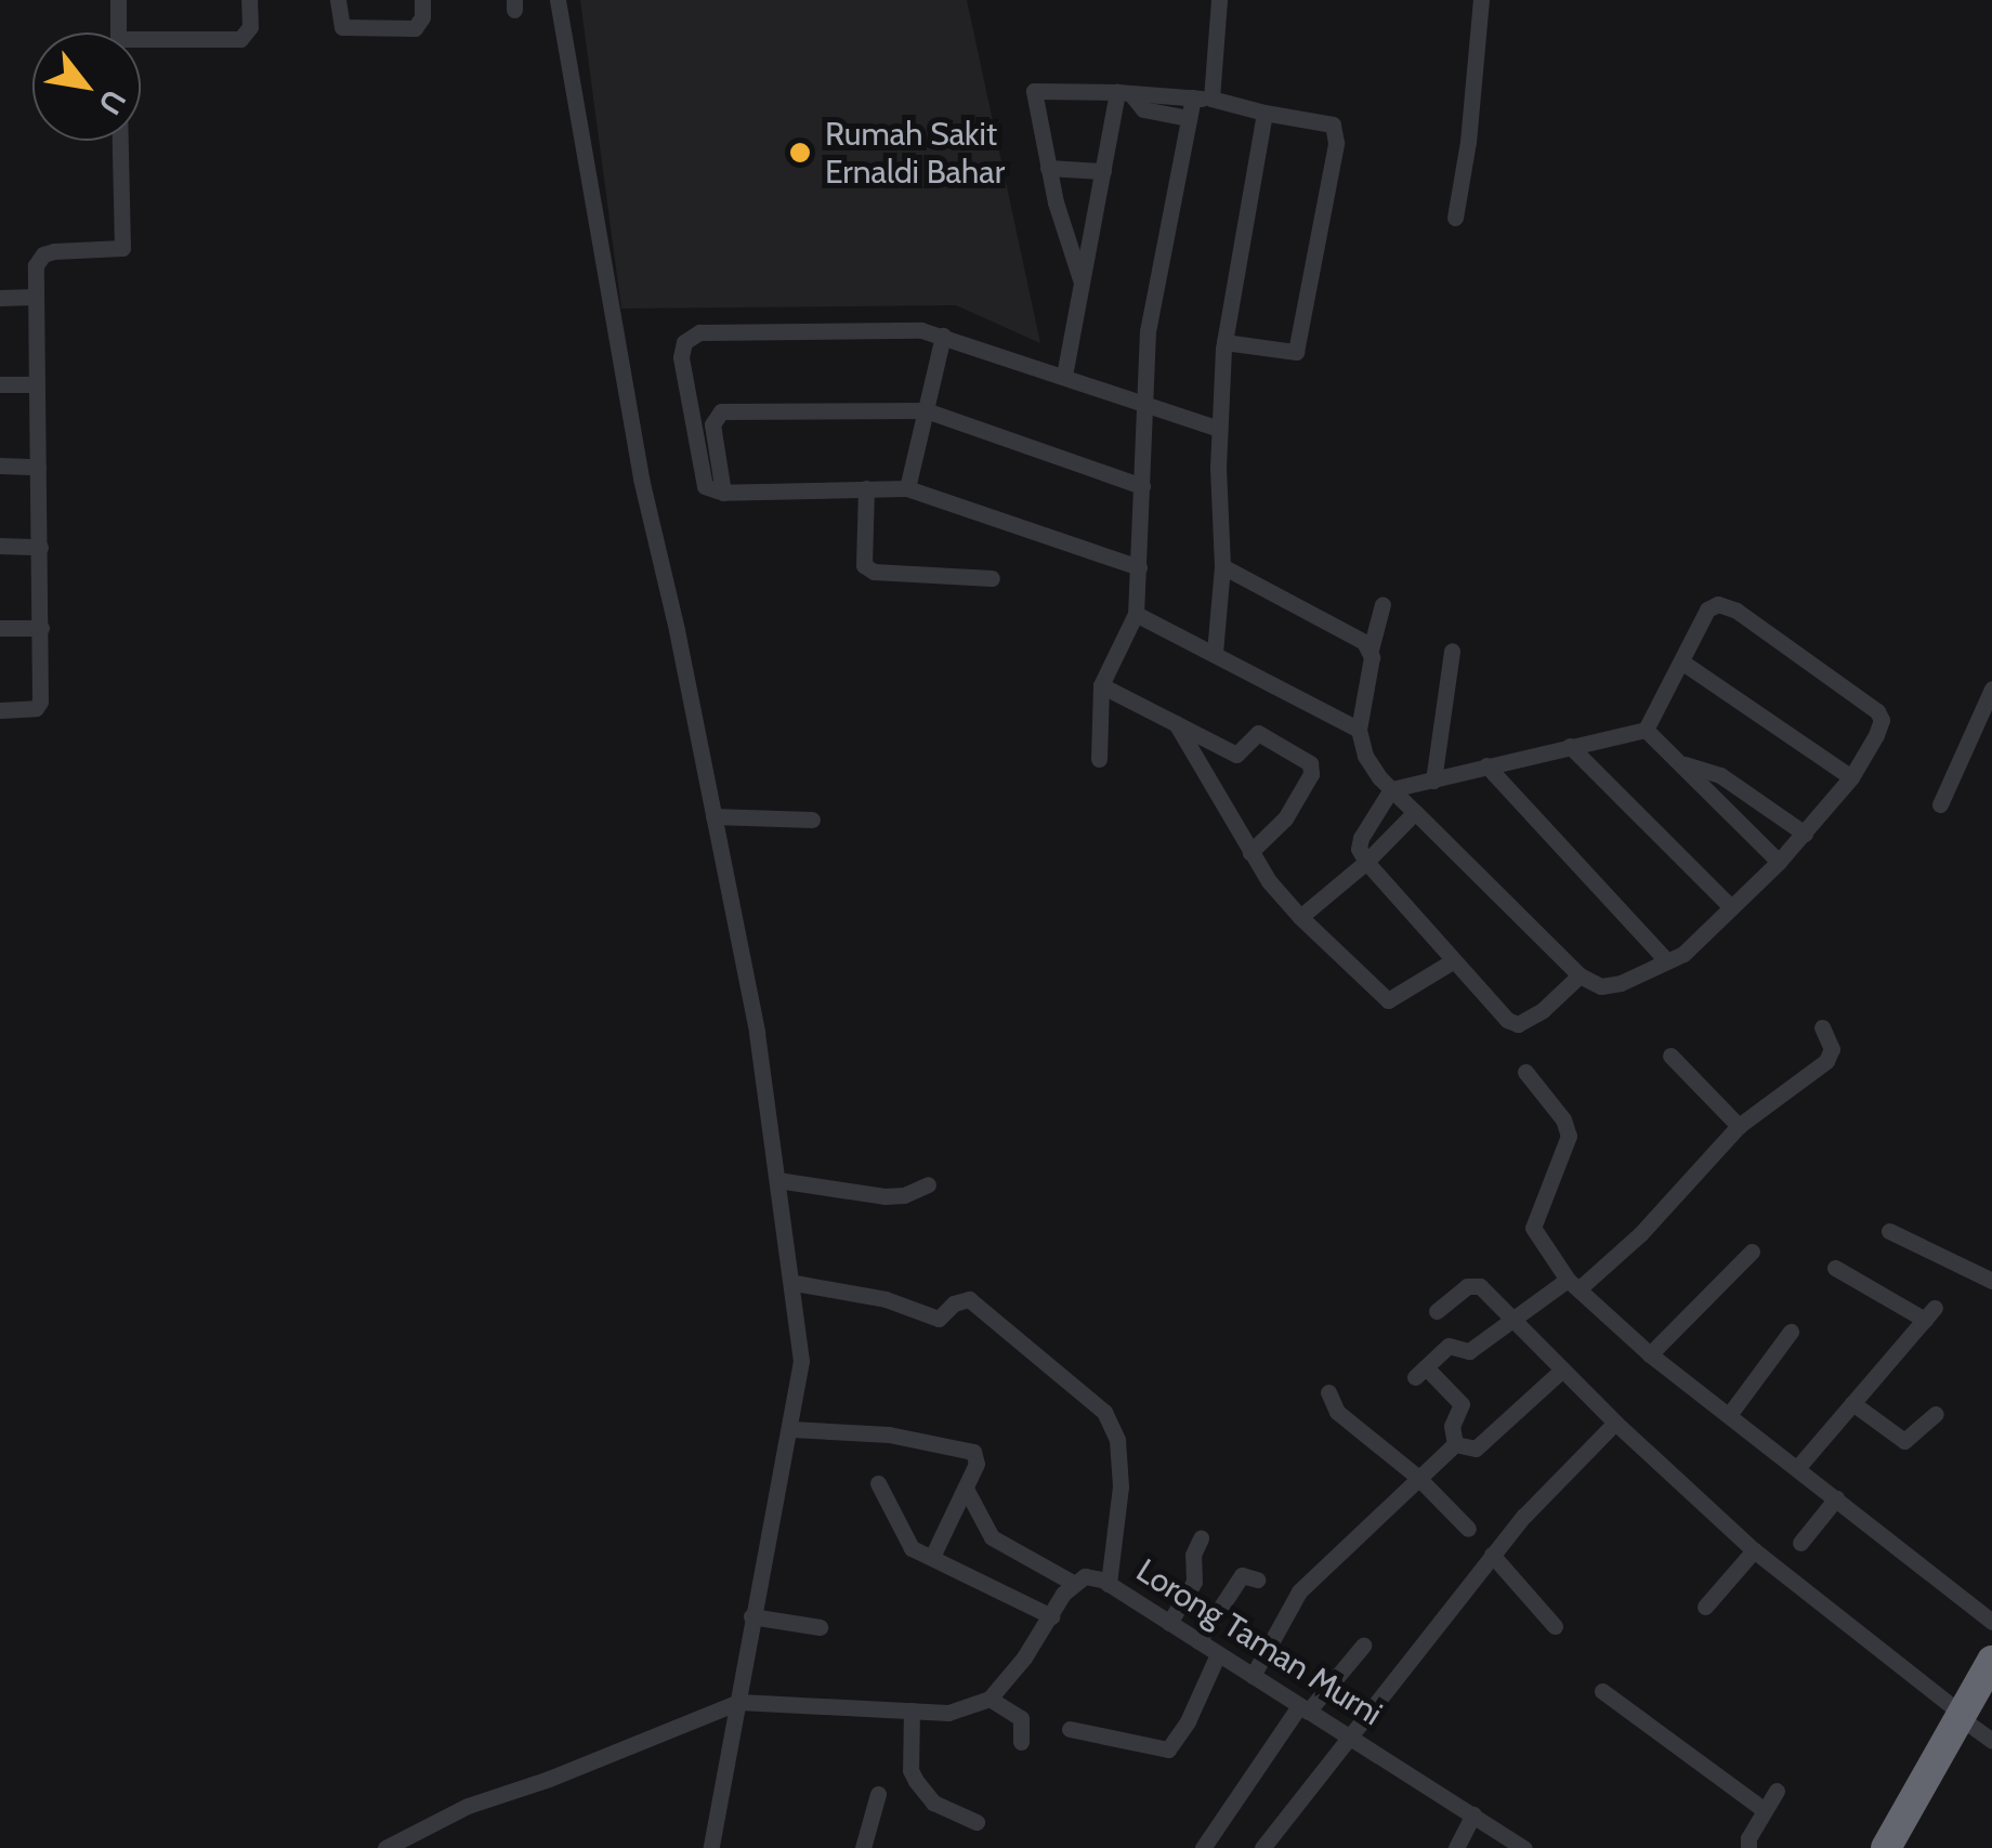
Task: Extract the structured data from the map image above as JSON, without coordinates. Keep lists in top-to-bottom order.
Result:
{
  "streets": {
    "street": ["Lorong Taman Murni"]
  },
  "places": ["Rumah Sakit Ernaldi Bahar"],
  "north": "bottom right"
}
